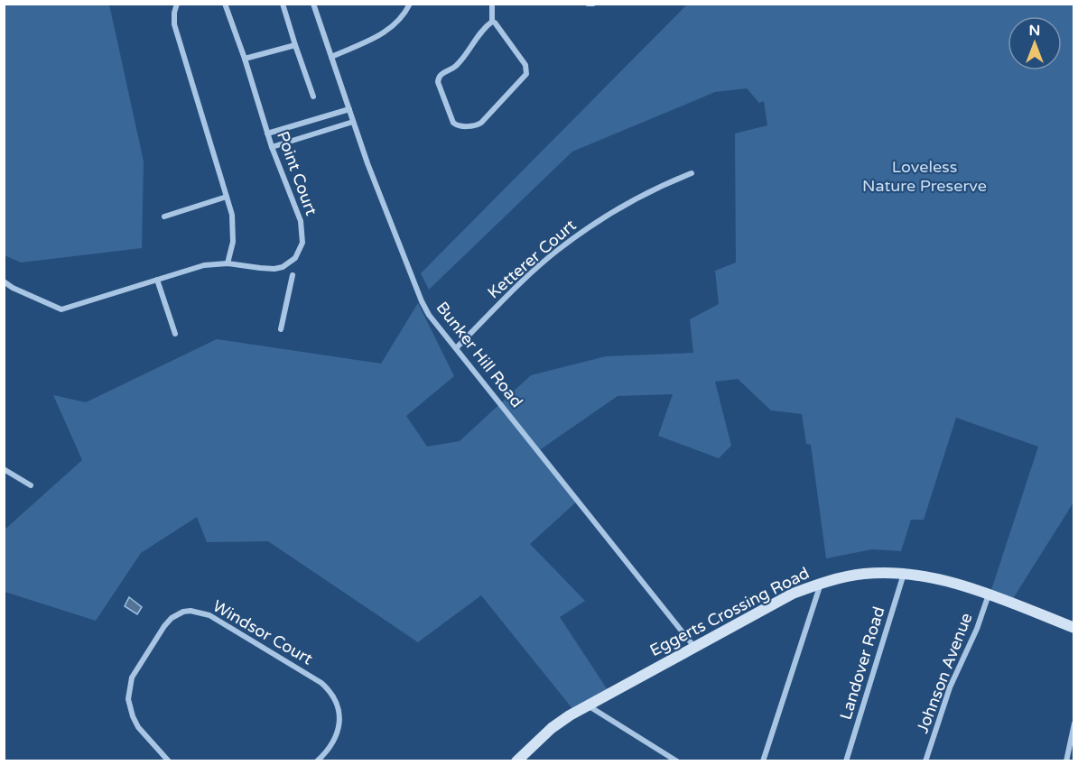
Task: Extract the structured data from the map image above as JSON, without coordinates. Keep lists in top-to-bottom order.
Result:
{
  "streets": {
    "street": [
      "Point Court",
      "Ketterer Court",
      "Bunker Hill Road",
      "Eggerts Crossing Road",
      "Windsor Court",
      "Landover Road",
      "Johnson Avenue"
    ]
  },
  "crossings": [
    ["Ketterer Court", "Bunker Hill Road"],
    ["Bunker Hill Road", "Eggerts Crossing Road"],
    ["Eggerts Crossing Road", "Landover Road"],
    ["Eggerts Crossing Road", "Johnson Avenue"]
  ],
  "parks": ["Loveless Nature Preserve"],
  "north": "top"
}
